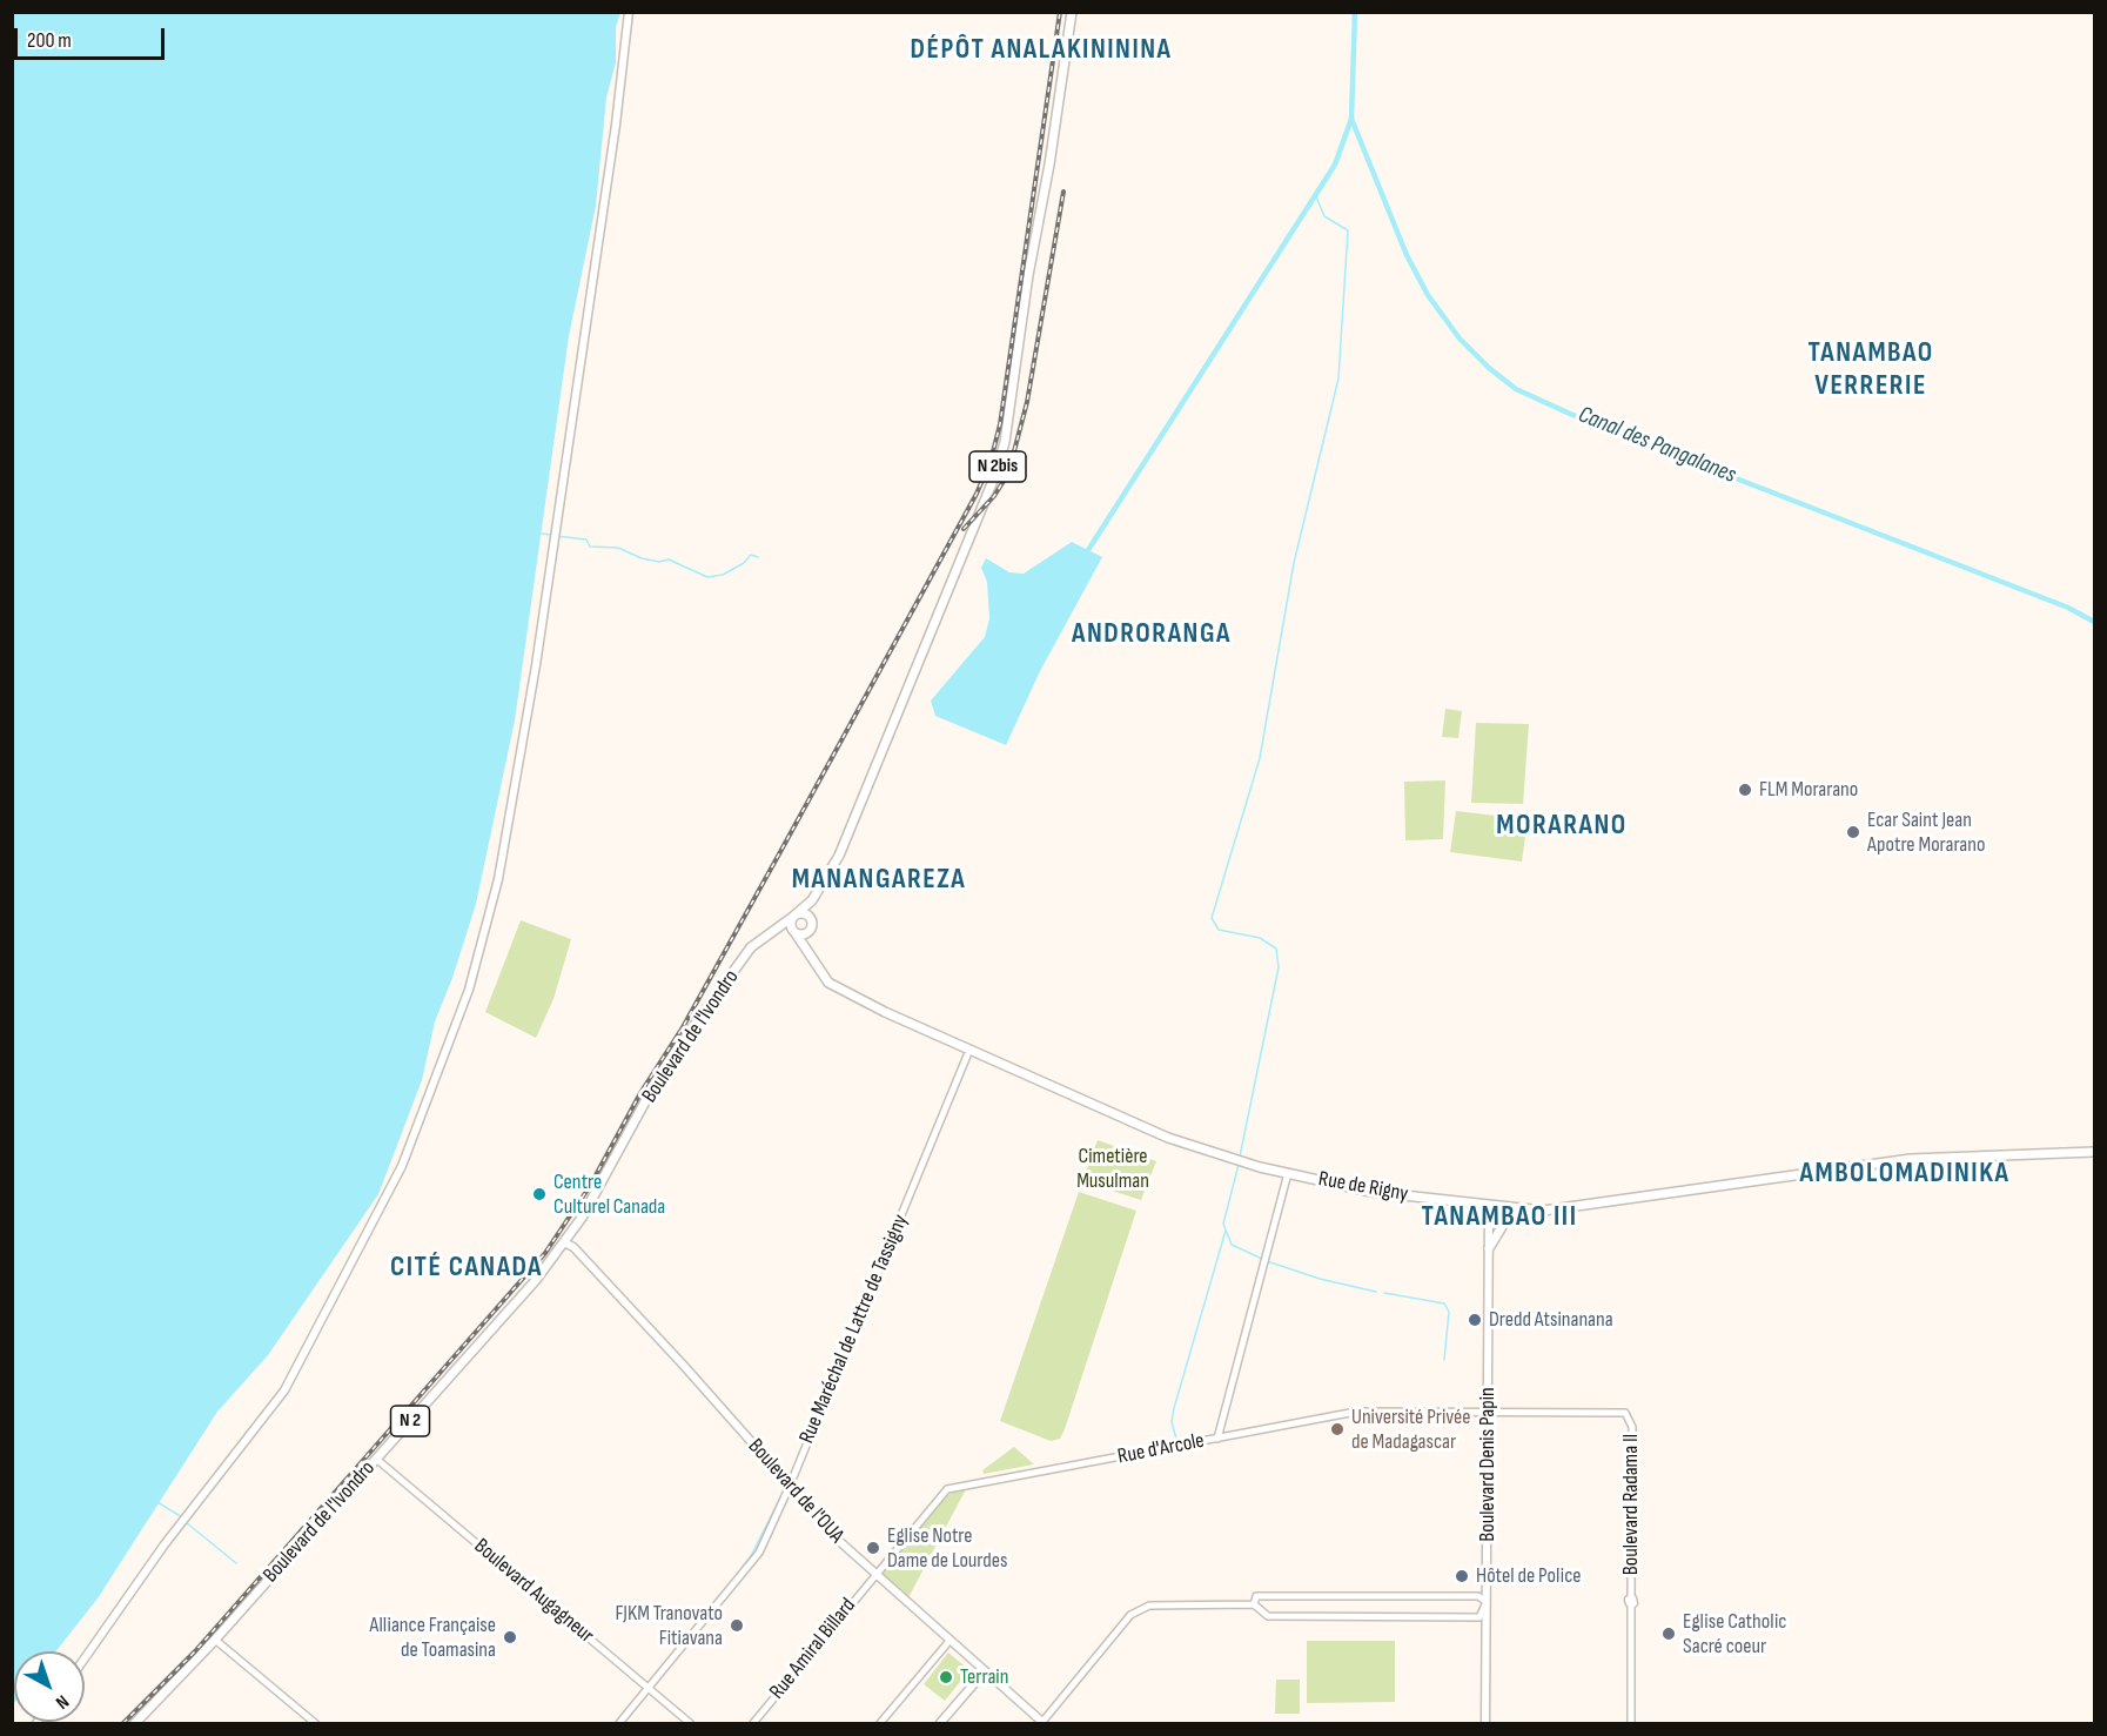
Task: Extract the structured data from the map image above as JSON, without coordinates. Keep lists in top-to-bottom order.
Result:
{
  "streets": {
    "main road": [
      "N 2bis",
      "Boulevard de l'Ivondro",
      "Rue de Rigny",
      "N 2",
      "Boulevard Denis Papin",
      "Boulevard de l'OUA"
    ],
    "street": [
      "Rue Maréchal de Lattre de Tassigny",
      "Rue d'Arcole",
      "Boulevard Radama II",
      "Boulevard Augagneur",
      "Rue Amiral Billard"
    ]
  },
  "crossings": [
    ["N 2bis", "Boulevard de l'Ivondro"],
    ["Boulevard de l'Ivondro", "Rue de Rigny"],
    ["Boulevard de l'Ivondro", "Boulevard de l'OUA"],
    ["Boulevard de l'Ivondro", "Boulevard Augagneur"],
    ["Rue de Rigny", "Boulevard Denis Papin"],
    ["Rue Maréchal de Lattre de Tassigny", "Boulevard de l'OUA"],
    ["Rue Maréchal de Lattre de Tassigny", "Boulevard Augagneur"],
    ["Rue d'Arcole", "Boulevard Denis Papin"],
    ["Rue d'Arcole", "Boulevard de l'OUA"],
    ["Rue d'Arcole", "Boulevard Radama II"],
    ["Rue d'Arcole", "Rue Amiral Billard"],
    ["Boulevard de l'OUA", "Rue Amiral Billard"]
  ],
  "districts": [
    "DÉPÔT ANALAKINININA",
    "TANAMBAO VERRERIE",
    "ANDRORANGA",
    "MORARANO",
    "MANANGAREZA",
    "AMBOLOMADINIKA",
    "TANAMBAO III",
    "CITÉ CANADA"
  ],
  "water": ["Canal des Pangalanes"],
  "parks": ["Cimetière Musulman"],
  "places": [
    "FLM Morarano",
    "Ecar Saint Jean Apotre Morarano",
    "Centre Culturel Canada",
    "Dredd Atsinanana",
    "Université Privée de Madagascar",
    "Eglise Notre Dame de Lourdes",
    "Hôtel de Police",
    "FJKM Tranovato Fitiavana",
    "Eglise Catholic Sacré coeur",
    "Alliance Française de Toamasina",
    "Terrain"
  ],
  "scale_bar": "200 m",
  "north": "bottom right"
}
